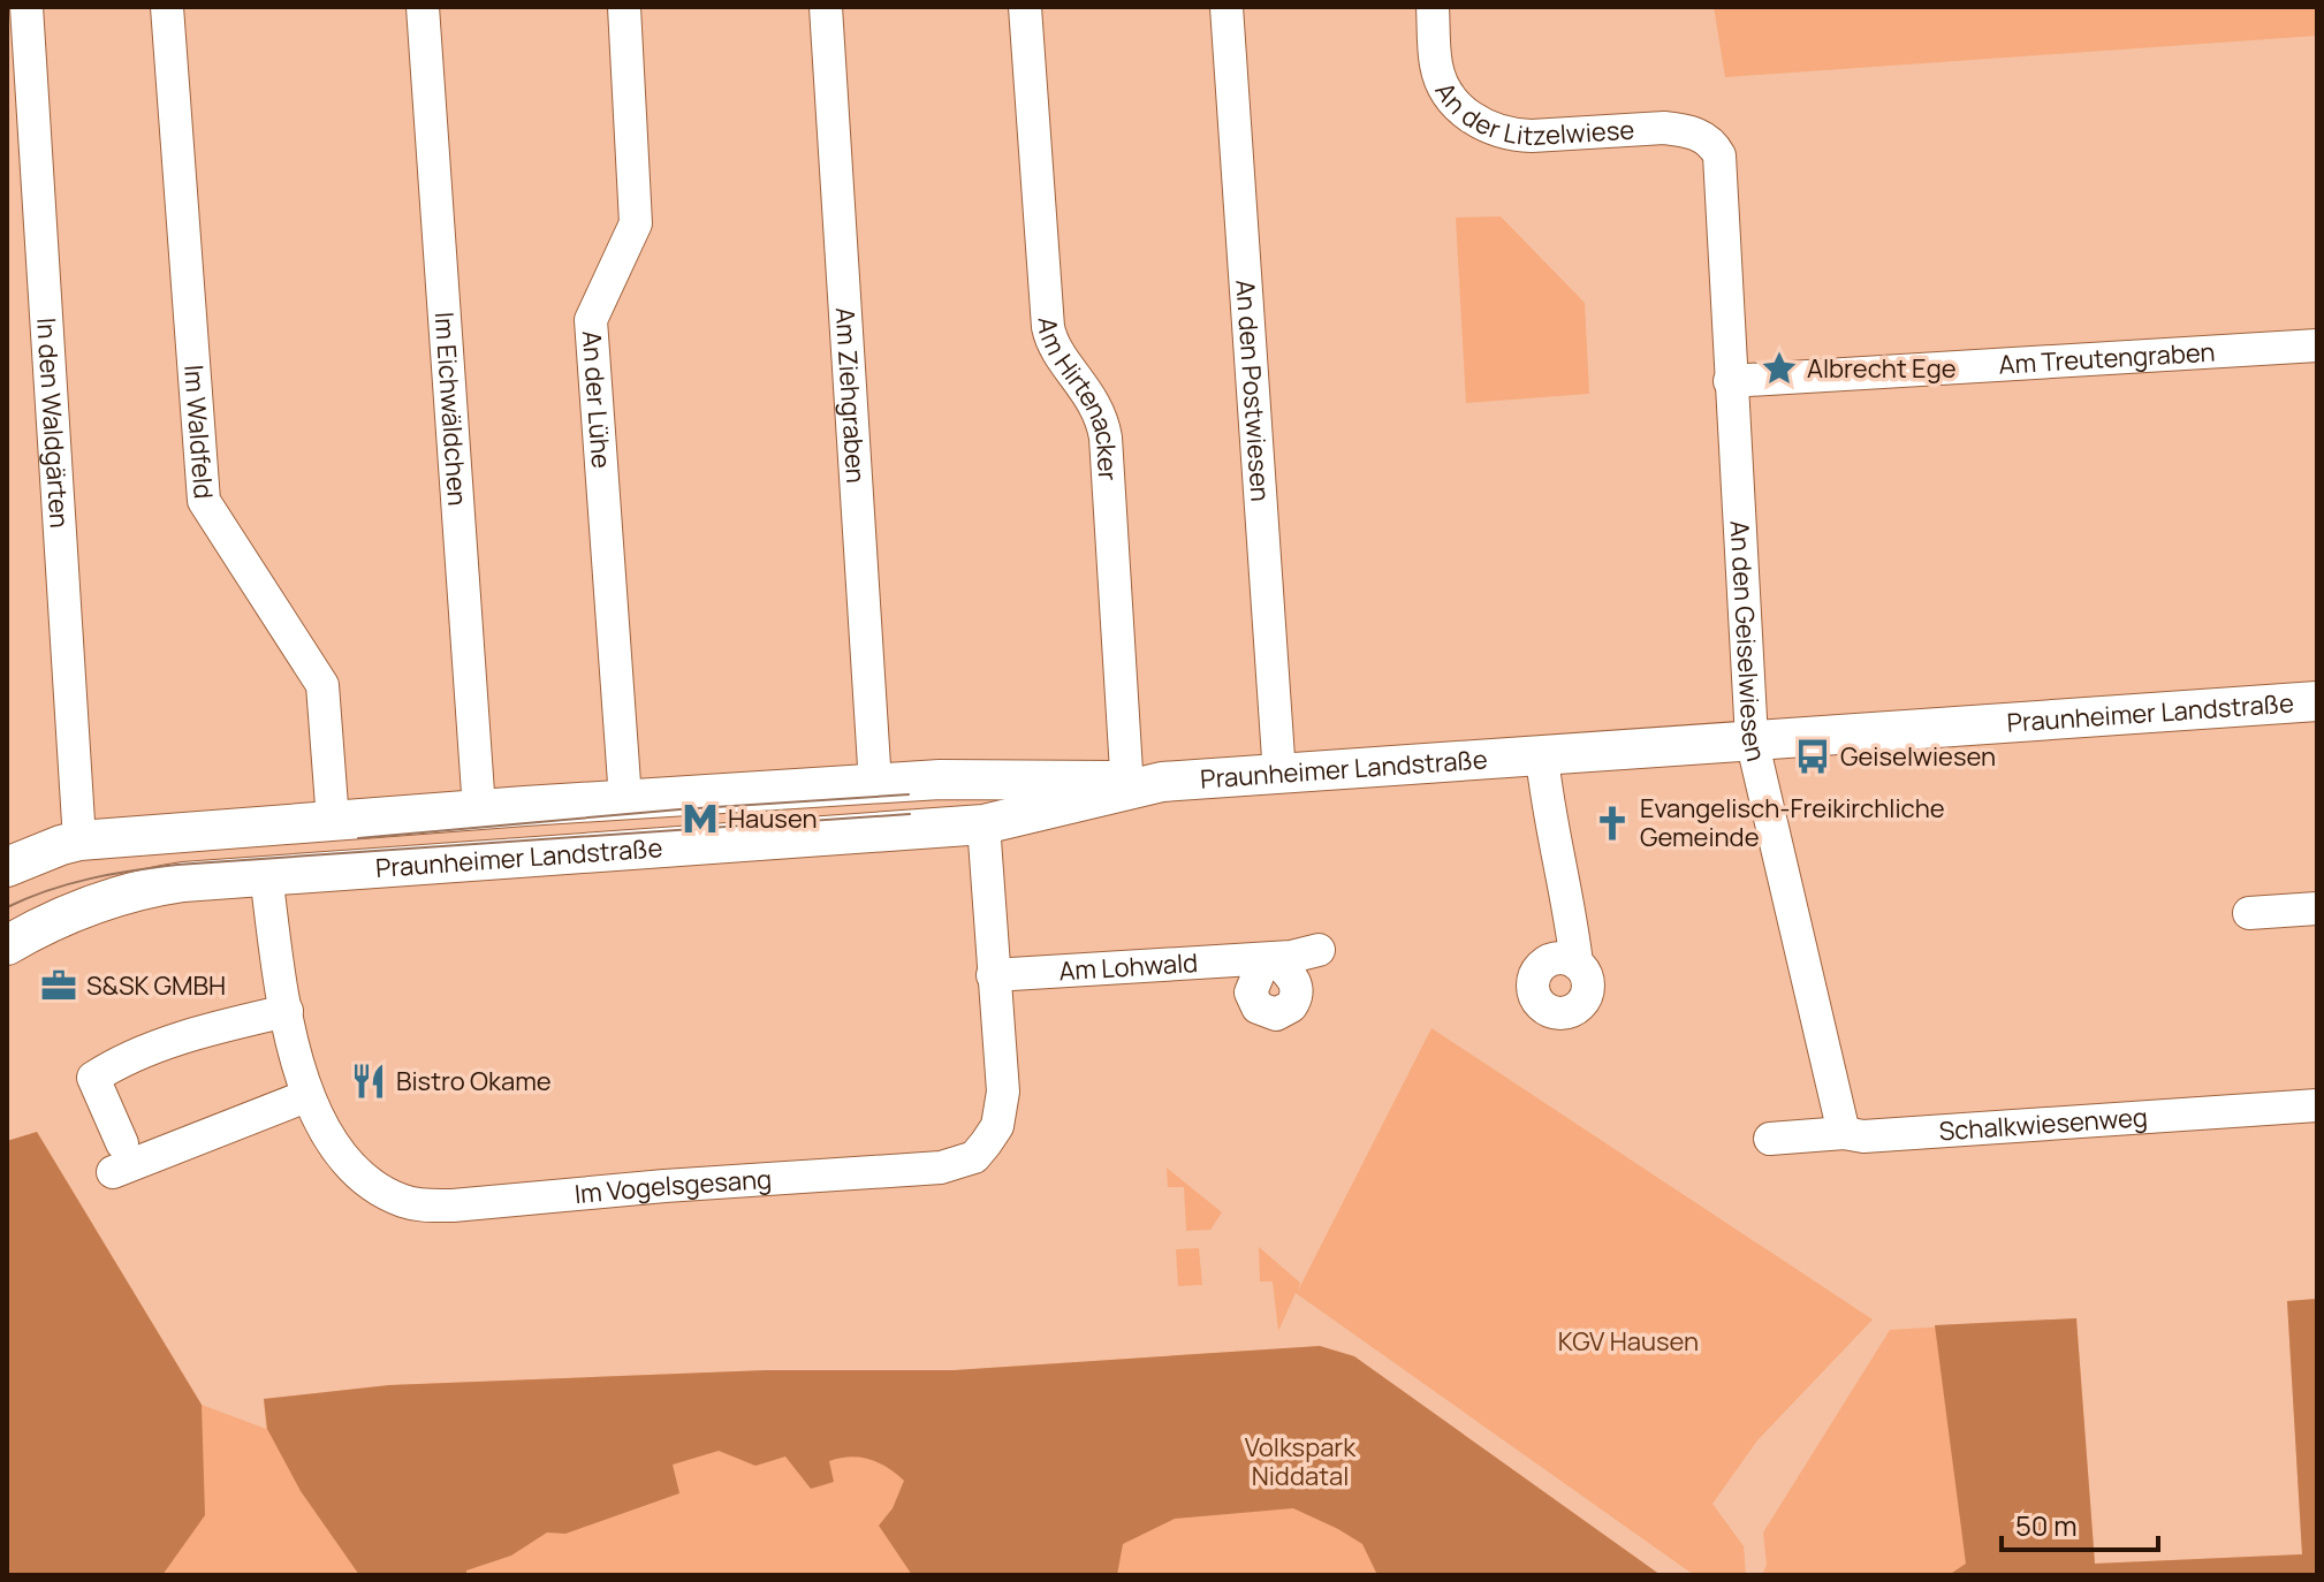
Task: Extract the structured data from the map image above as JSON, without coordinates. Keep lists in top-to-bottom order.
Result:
{
  "streets": {
    "main road": ["Praunheimer Landstraße"],
    "street": [
      "An der Litzelwiese",
      "Am Treutengraben",
      "An den Postwiesen",
      "Am Ziehgraben",
      "An der Lühe",
      "Am Hirtenacker",
      "Im Eichwäldchen",
      "In den Waldgärten",
      "Im Waldfeld",
      "An den Geiselwiesen",
      "Am Lohwald",
      "Schalkwiesenweg",
      "Im Vogelsgesang"
    ]
  },
  "crossings": [
    ["An der Litzelwiese", "An den Geiselwiesen"],
    ["Am Treutengraben", "An den Geiselwiesen"],
    ["An den Postwiesen", "Praunheimer Landstraße"],
    ["Am Ziehgraben", "Praunheimer Landstraße"],
    ["An der Lühe", "Praunheimer Landstraße"],
    ["Am Hirtenacker", "Praunheimer Landstraße"],
    ["Im Eichwäldchen", "Praunheimer Landstraße"],
    ["In den Waldgärten", "Praunheimer Landstraße"],
    ["Im Waldfeld", "Praunheimer Landstraße"],
    ["An den Geiselwiesen", "Praunheimer Landstraße"],
    ["An den Geiselwiesen", "Schalkwiesenweg"],
    ["Praunheimer Landstraße", "Im Vogelsgesang"],
    ["Am Lohwald", "Im Vogelsgesang"]
  ],
  "parks": ["KGV Hausen", "Volkspark Niddatal"],
  "places": {
    "place": ["Albrecht Ege"],
    "bus stop": ["Geiselwiesen"],
    "metro station": ["Hausen"],
    "church": ["Evangelisch-Freikirchliche Gemeinde"],
    "office": ["S&SK GMBH"],
    "restaurant": ["Bistro Okame"]
  },
  "scale_bar": "50 m"
}
